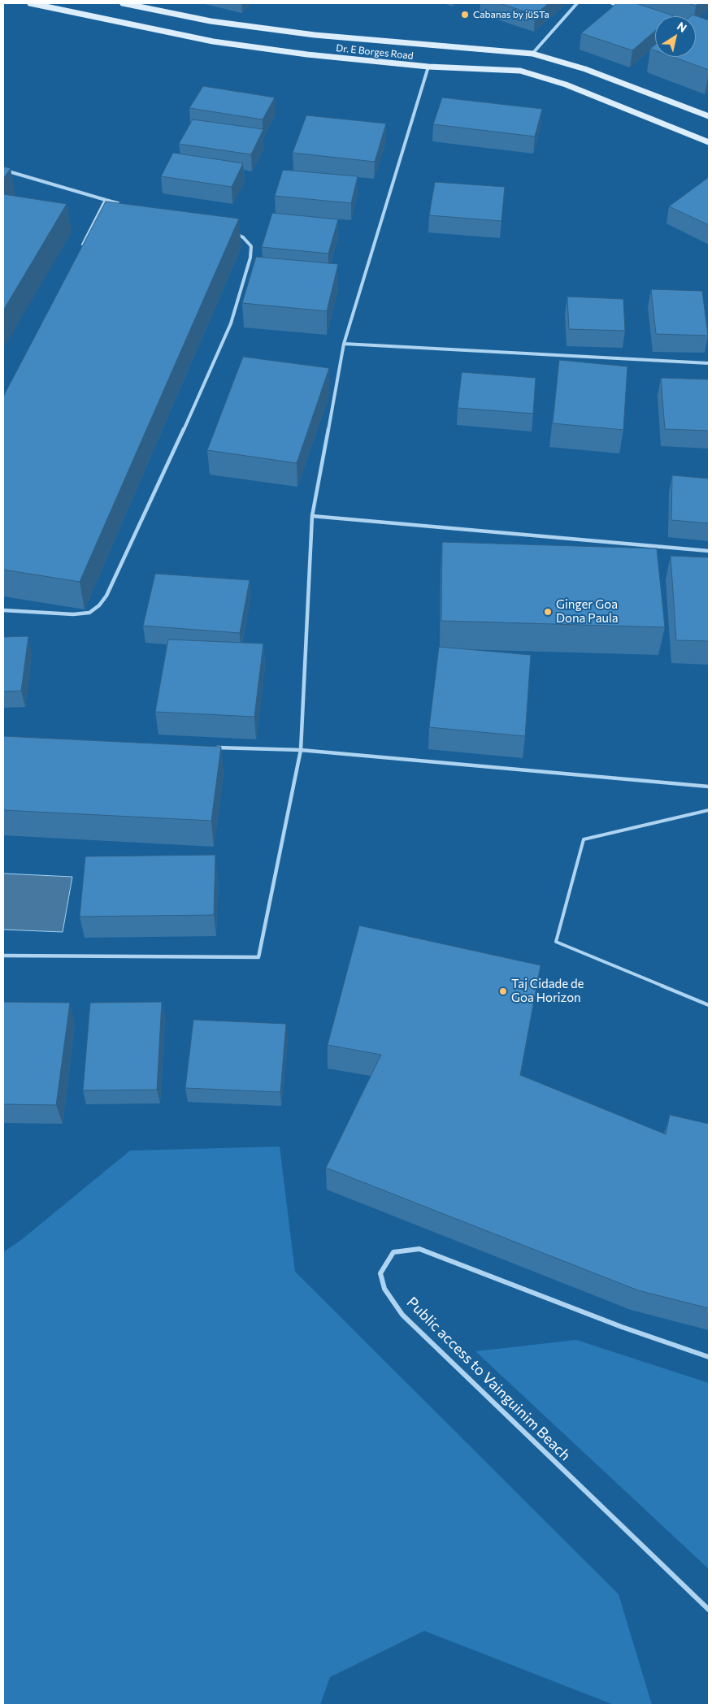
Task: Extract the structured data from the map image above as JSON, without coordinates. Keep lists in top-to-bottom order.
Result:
{
  "streets": {
    "main road": ["Dr. E Borges Road"],
    "street": ["Public access to Vainguinim Beach"]
  },
  "places": ["Cabanas by jüSTa", "Ginger Goa Dona Paula", "Taj Cidade de Goa Horizon"],
  "north": "top right"
}
